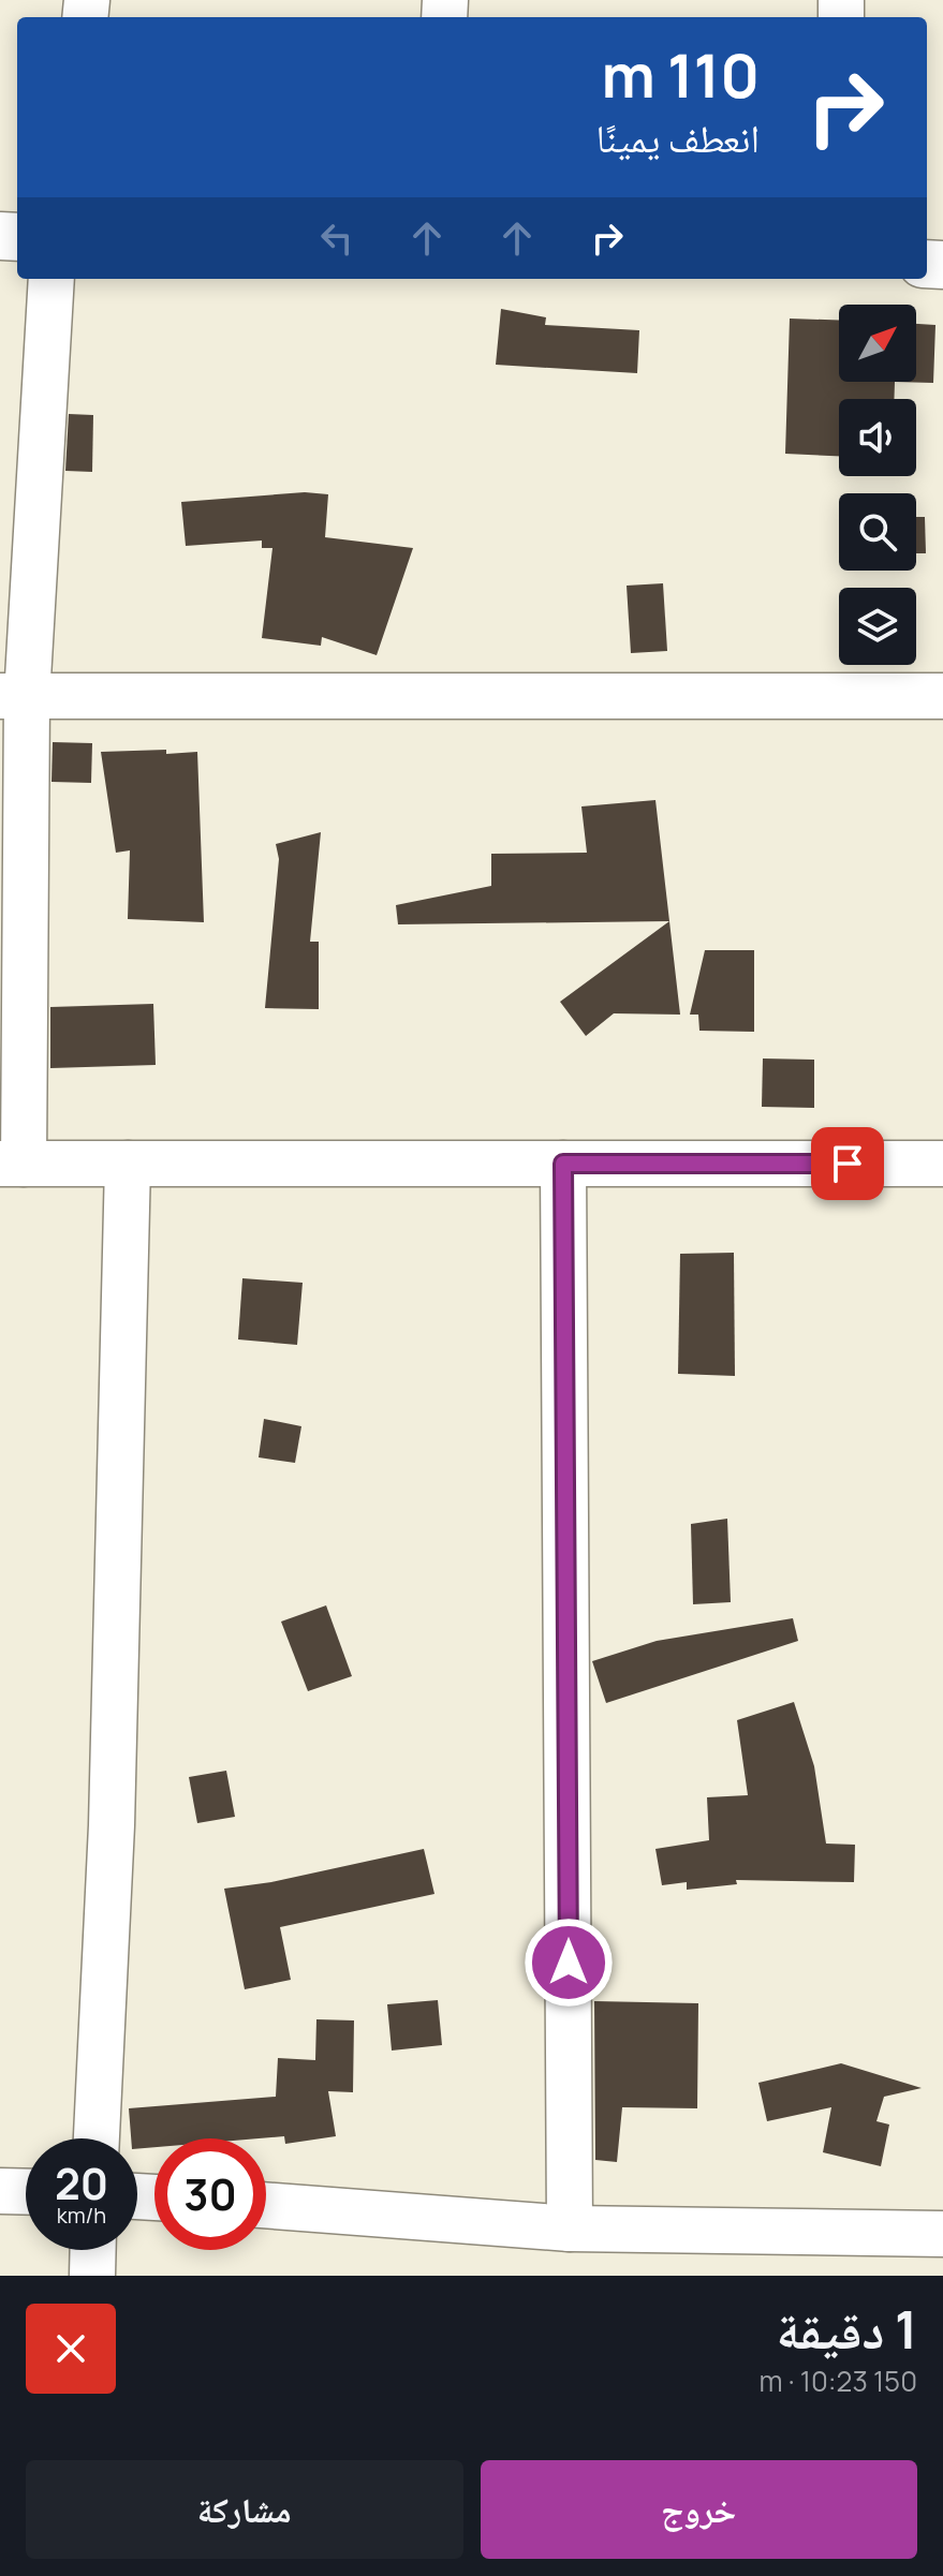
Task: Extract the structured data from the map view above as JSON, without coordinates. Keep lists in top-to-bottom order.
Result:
{
  "north": "top right",
  "page": {
    "turn": ["110 m", "انعطف يمينًا"],
    "speed": "20 km/h",
    "limit": "30",
    "heading": ["1 دقيقة", "150 m · 10:23"],
    "buttons": ["خروج", "مشاركة"]
  }
}
